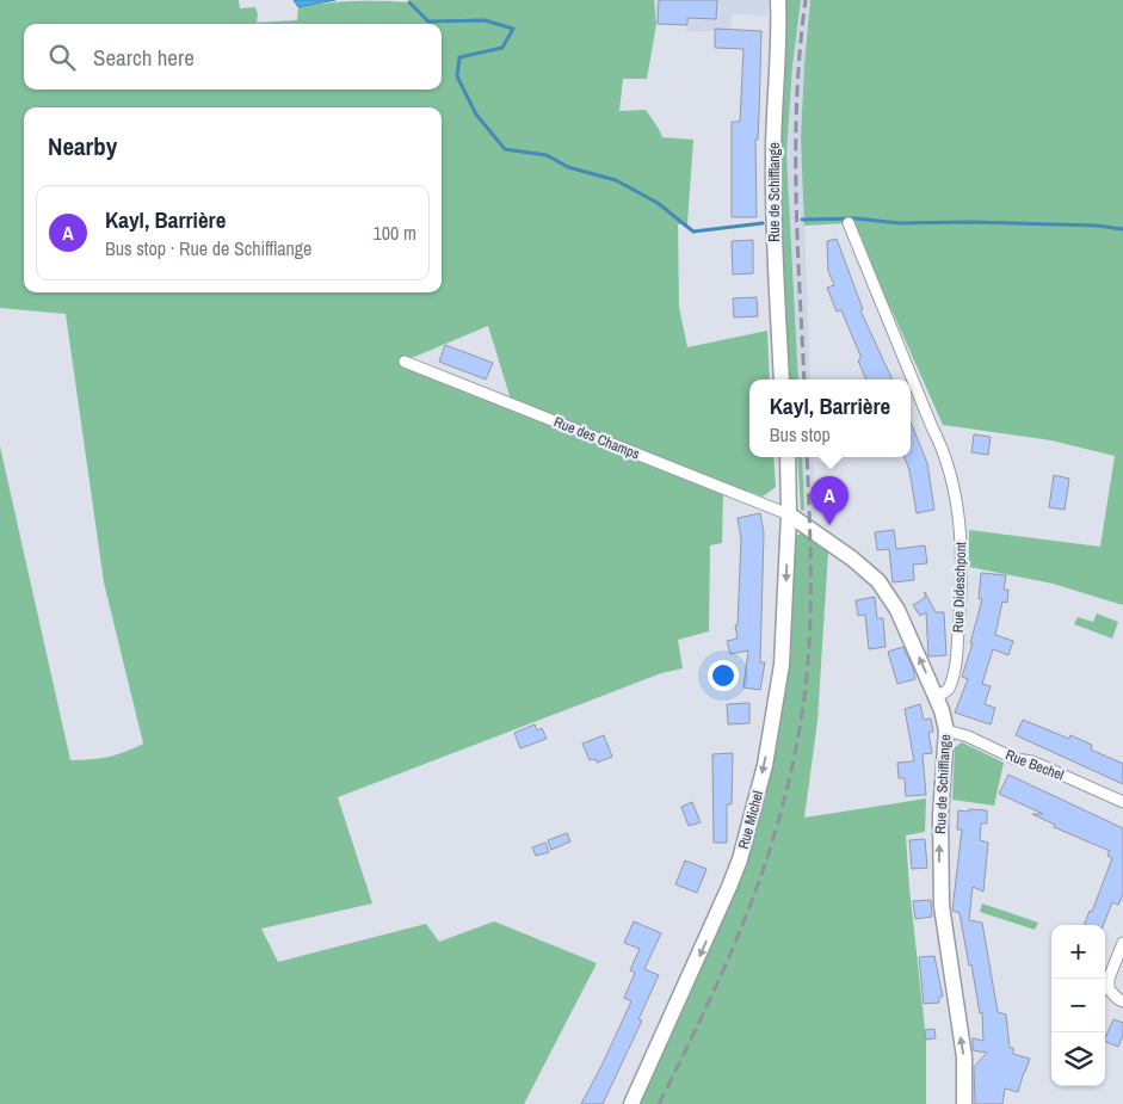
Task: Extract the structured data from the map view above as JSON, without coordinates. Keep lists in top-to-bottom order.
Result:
{
  "streets": {
    "main road": ["Rue de Schifflange", "Rue Michel"],
    "street": ["Rue des Champs", "Rue Dideschpont", "Rue Bechel"]
  },
  "crossings": [
    ["Rue de Schifflange", "Rue des Champs"],
    ["Rue de Schifflange", "Rue Dideschpont"],
    ["Rue de Schifflange", "Rue Bechel"],
    ["Rue de Schifflange", "Rue Michel"],
    ["Rue des Champs", "Rue Michel"]
  ],
  "one_way": ["Rue de Schifflange", "Rue Michel"],
  "page": {
    "search": "Search here",
    "heading": "Nearby",
    "list": [
      {
        "mark": "A",
        "name": "Kayl, Barrière",
        "note": "Bus stop · Rue de Schifflange",
        "value": "100 m"
      }
    ],
    "popup": ["Kayl, Barrière", "Bus stop"],
    "pins": "A",
    "map_buttons": ["+", "−"]
  }
}
